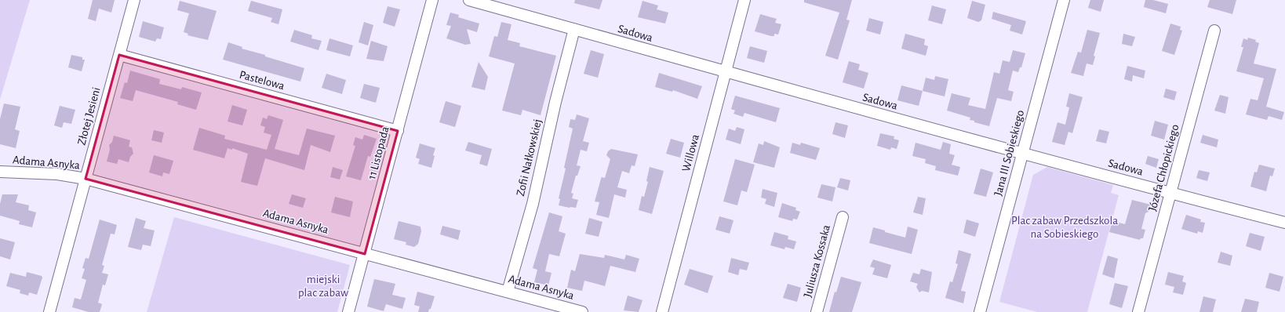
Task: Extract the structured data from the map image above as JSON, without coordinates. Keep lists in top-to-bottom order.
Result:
{
  "streets": {
    "street": [
      "Sadowa",
      "Pastelowa",
      "Złotej Jesieni",
      "11 Listopada",
      "Willowa",
      "Jana III Sobieskiego",
      "Zofii Nałkowskiej",
      "Adama Asnyka",
      "Józefa Chłopickiego",
      "Juliusza Kossaka"
    ]
  },
  "crossings": [
    ["Sadowa", "Willowa"],
    ["Sadowa", "Jana III Sobieskiego"],
    ["Sadowa", "Zofii Nałkowskiej"],
    ["Sadowa", "Józefa Chłopickiego"],
    ["Pastelowa", "Złotej Jesieni"],
    ["Pastelowa", "11 Listopada"],
    ["Złotej Jesieni", "Adama Asnyka"],
    ["11 Listopada", "Adama Asnyka"],
    ["Zofii Nałkowskiej", "Adama Asnyka"]
  ],
  "parks": ["Plac zabaw Przedszkola na Sobieskiego", "miejski plac zabaw"]
}
